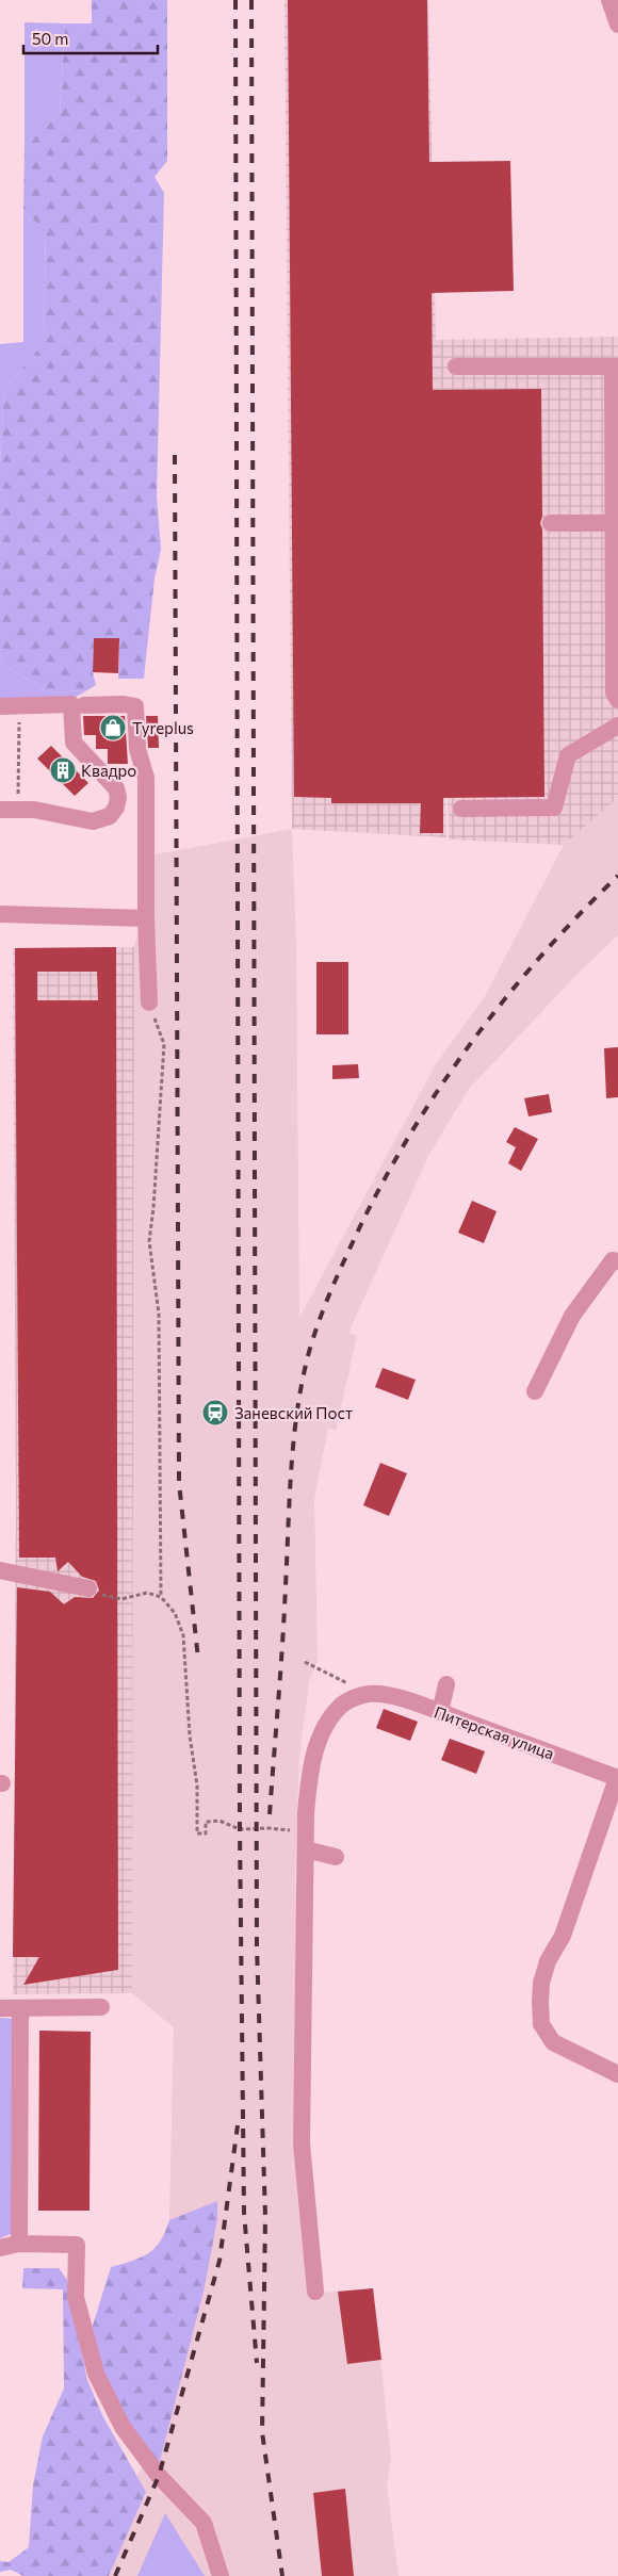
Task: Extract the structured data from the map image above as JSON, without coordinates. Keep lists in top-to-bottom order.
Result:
{
  "streets": {
    "street": ["Питерская улица"]
  },
  "places": {
    "shop": ["Tyreplus"],
    "building": ["Квадро"],
    "station": ["Заневский Пост"]
  },
  "scale_bar": "50 m"
}
